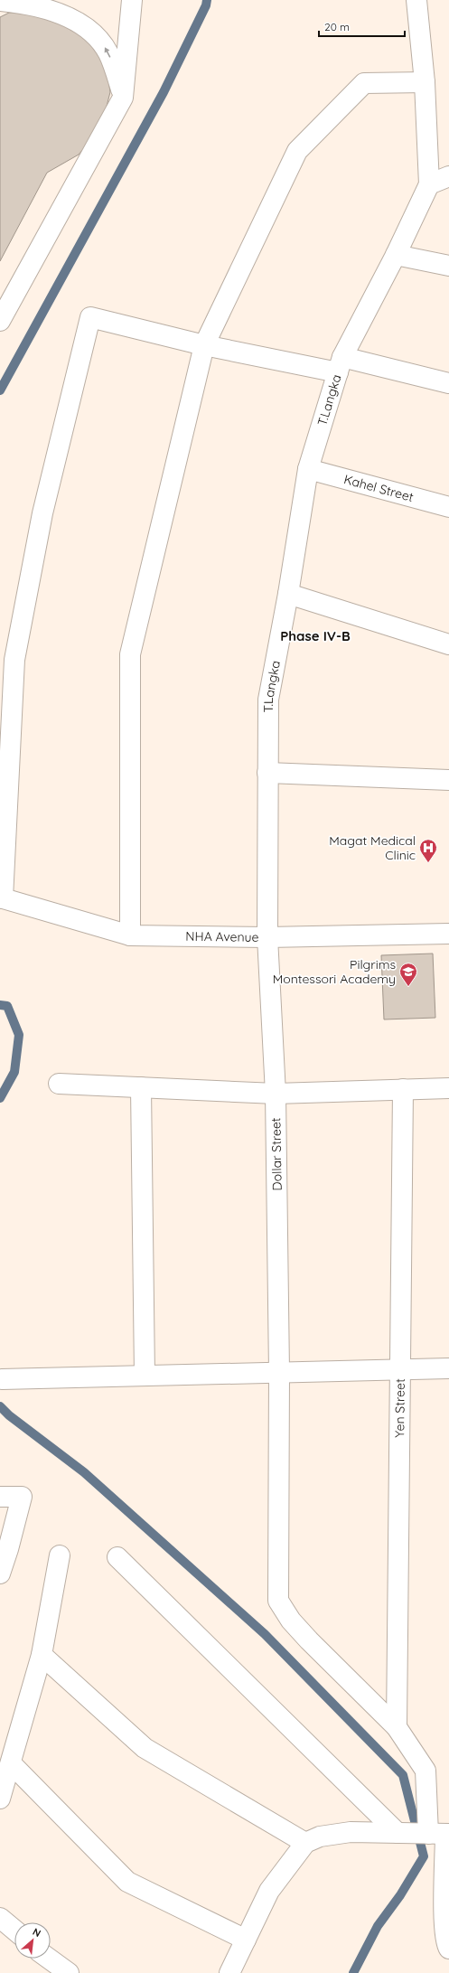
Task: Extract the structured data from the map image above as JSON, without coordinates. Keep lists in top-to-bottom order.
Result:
{
  "streets": {
    "street": [
      "T.Langka",
      "Kahel Street",
      "NHA Avenue",
      "Dollar Street",
      "Yen Street"
    ]
  },
  "crossings": [
    ["T.Langka", "Kahel Street"],
    ["T.Langka", "NHA Avenue"],
    ["T.Langka", "Dollar Street"],
    ["NHA Avenue", "Dollar Street"],
    ["Dollar Street", "Yen Street"]
  ],
  "districts": ["Phase IV-B"],
  "places": {
    "hospital": ["Magat Medical Clinic"],
    "school or university": ["Pilgrims Montessori Academy"]
  },
  "scale_bar": "20 m",
  "north": "top right"
}
